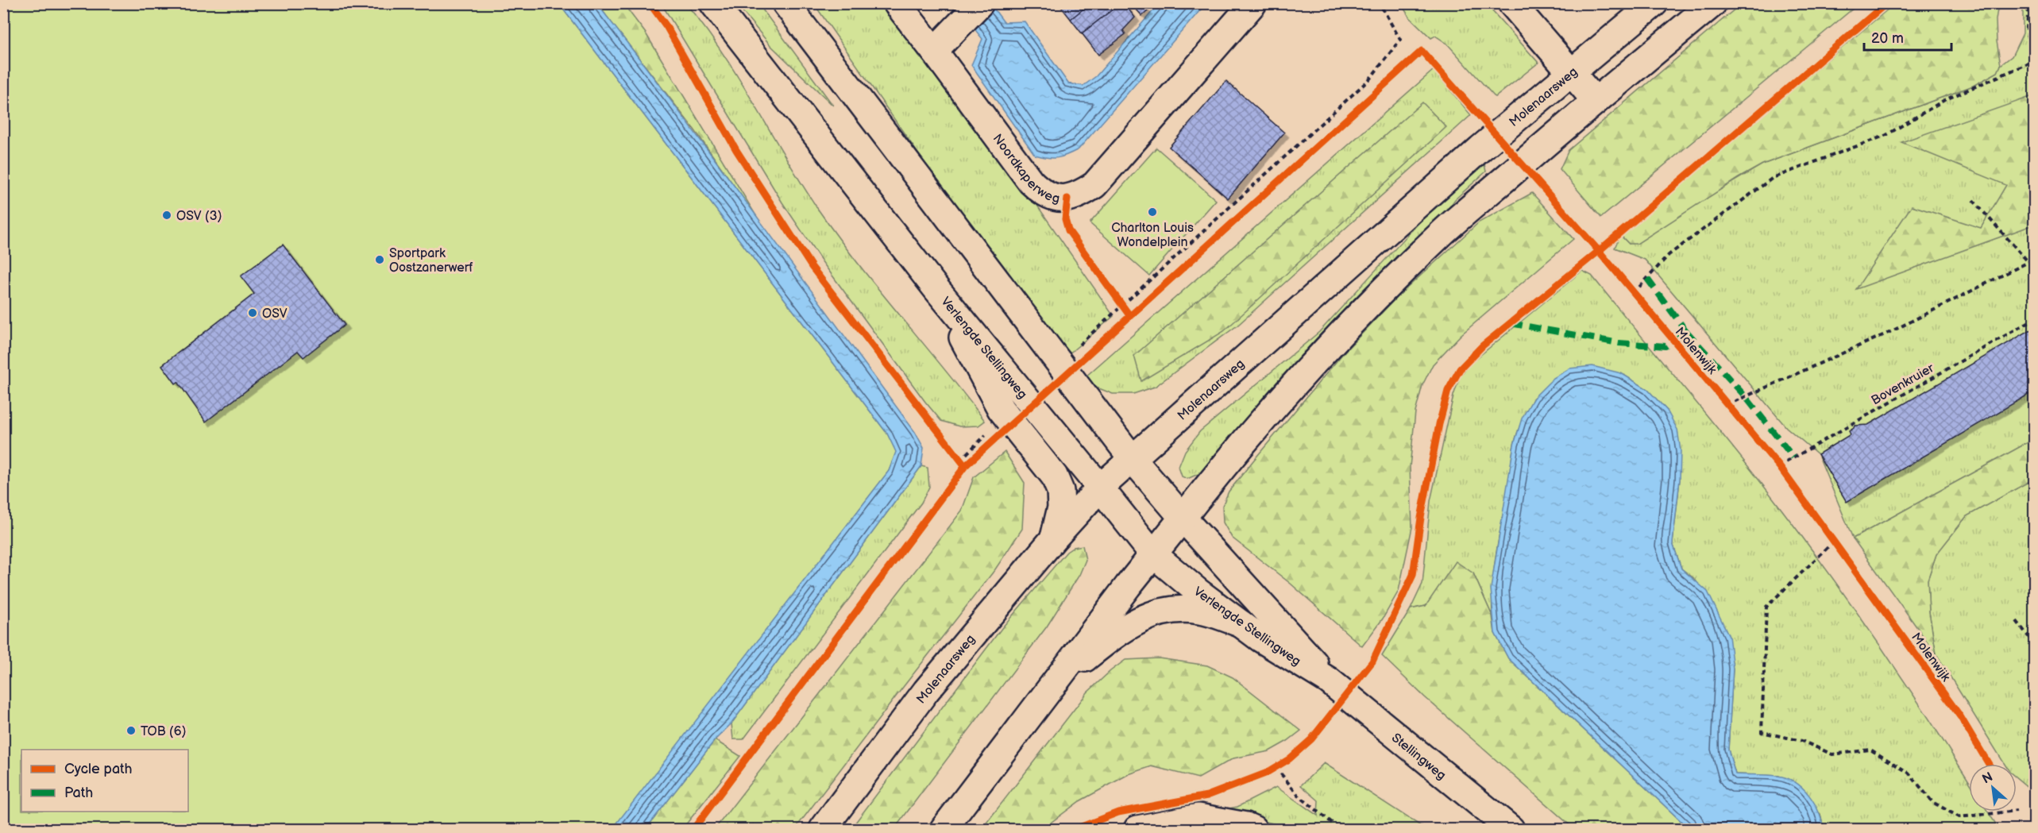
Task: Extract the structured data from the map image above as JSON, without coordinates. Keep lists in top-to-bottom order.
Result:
{
  "streets": {
    "street": [
      "Molenaarsweg",
      "Noordkaperweg",
      "Verlengde Stellingweg",
      "Stellingweg"
    ],
    "path": ["Bovenkruier"],
    "cycle path": ["Molenwijk"]
  },
  "crossings": [
    ["Molenaarsweg", "Verlengde Stellingweg"],
    ["Verlengde Stellingweg", "Stellingweg"]
  ],
  "places": [
    "Charlton Louis Wondelplein",
    "OSV (3)",
    "Sportpark Oostzanerwerf",
    "OSV",
    "TOB (6)"
  ],
  "legend": ["Cycle path", "Path"],
  "scale_bar": "20 m",
  "north": "top left"
}
